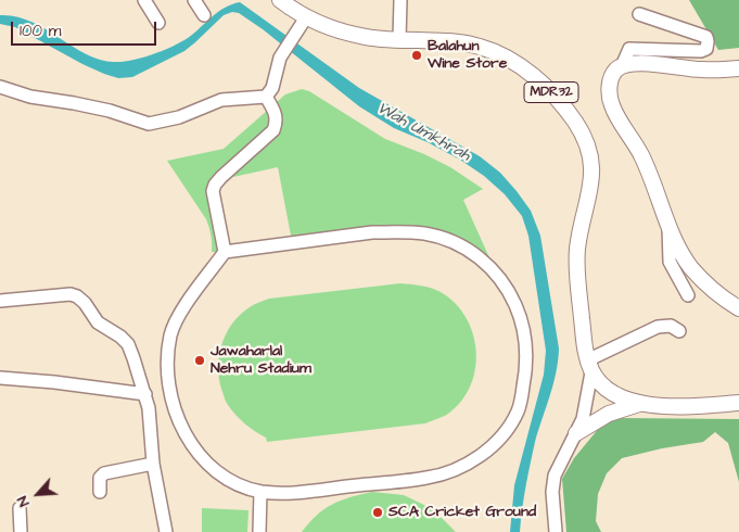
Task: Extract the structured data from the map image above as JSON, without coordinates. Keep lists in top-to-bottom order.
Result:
{
  "streets": {
    "main road": ["MDR32"]
  },
  "water": ["Wah Umkhrah"],
  "places": ["Balahun Wine Store", "Jawaharlal Nehru Stadium", "SCA Cricket Ground"],
  "scale_bar": "100 m",
  "north": "bottom left"
}
